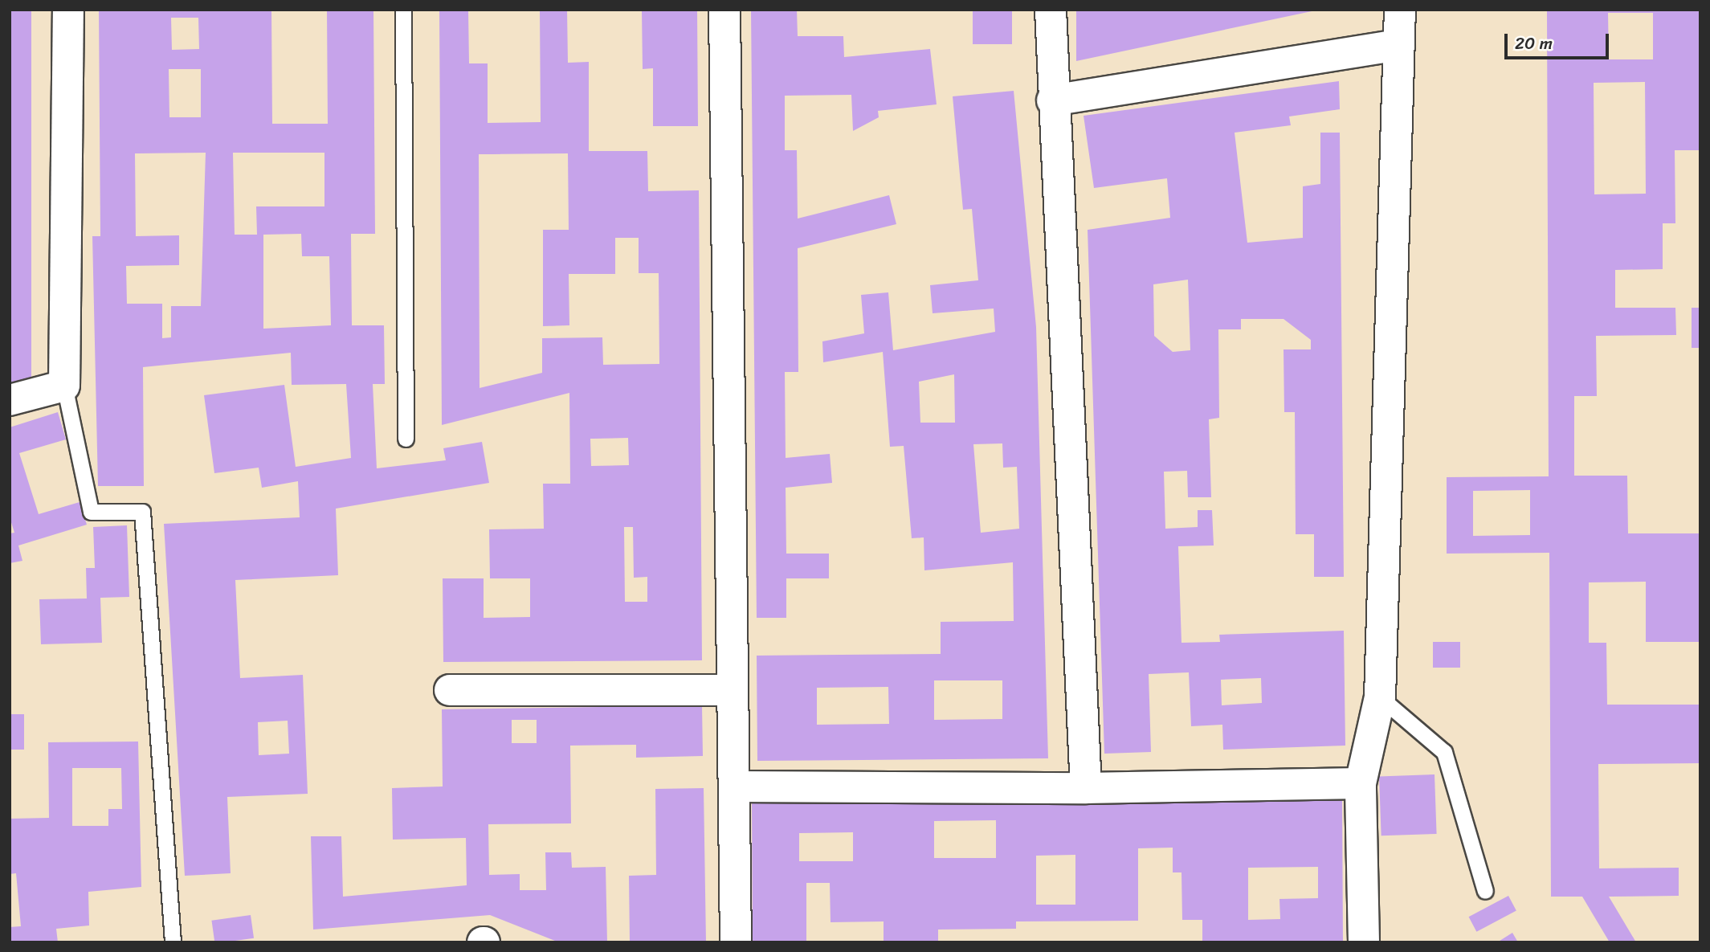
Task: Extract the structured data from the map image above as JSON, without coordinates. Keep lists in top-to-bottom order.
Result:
{
  "scale_bar": "20 m"
}
